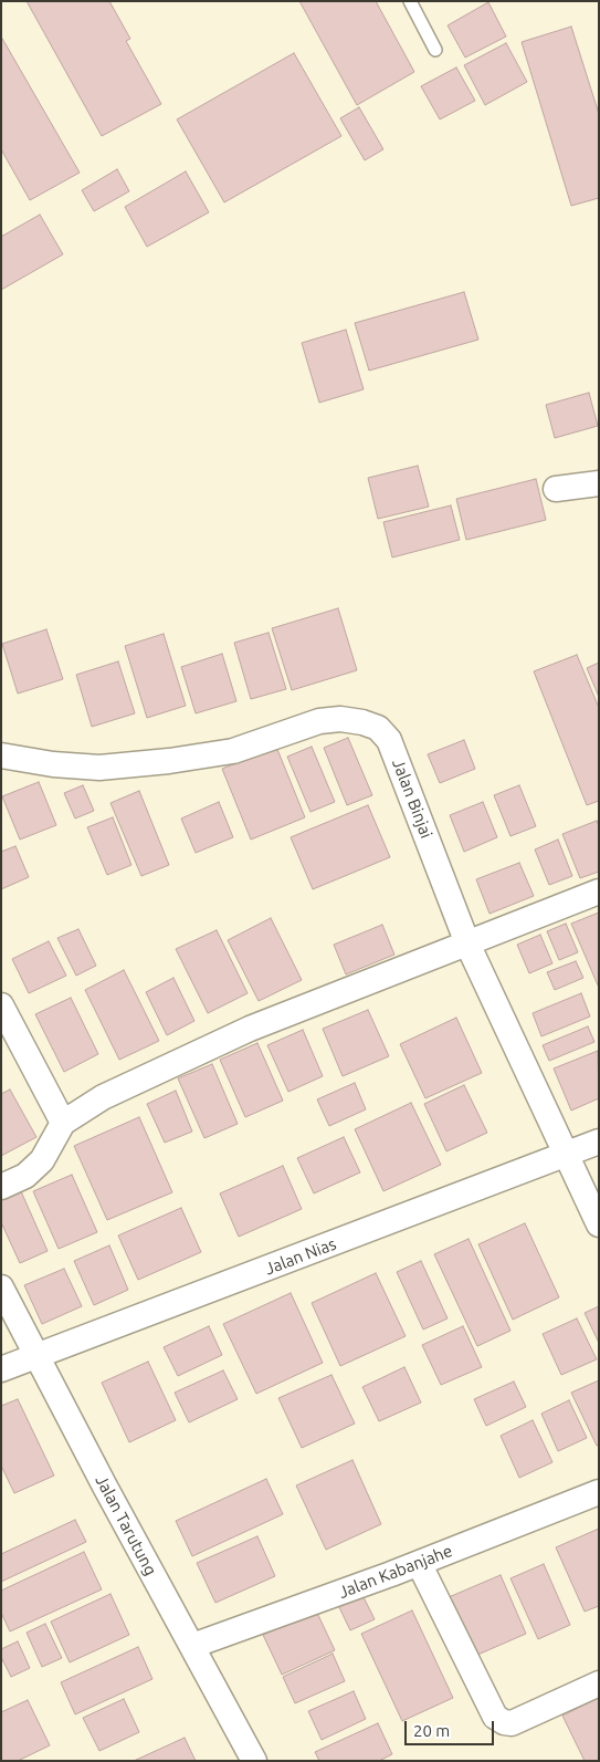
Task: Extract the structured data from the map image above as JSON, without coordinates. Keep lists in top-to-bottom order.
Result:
{
  "streets": {
    "street": [
      "Jalan Binjai",
      "Jalan Nias",
      "Jalan Tarutung",
      "Jalan Kabanjahe"
    ]
  },
  "crossings": [
    ["Jalan Binjai", "Jalan Nias"],
    ["Jalan Nias", "Jalan Tarutung"],
    ["Jalan Tarutung", "Jalan Kabanjahe"]
  ],
  "scale_bar": "20 m"
}
